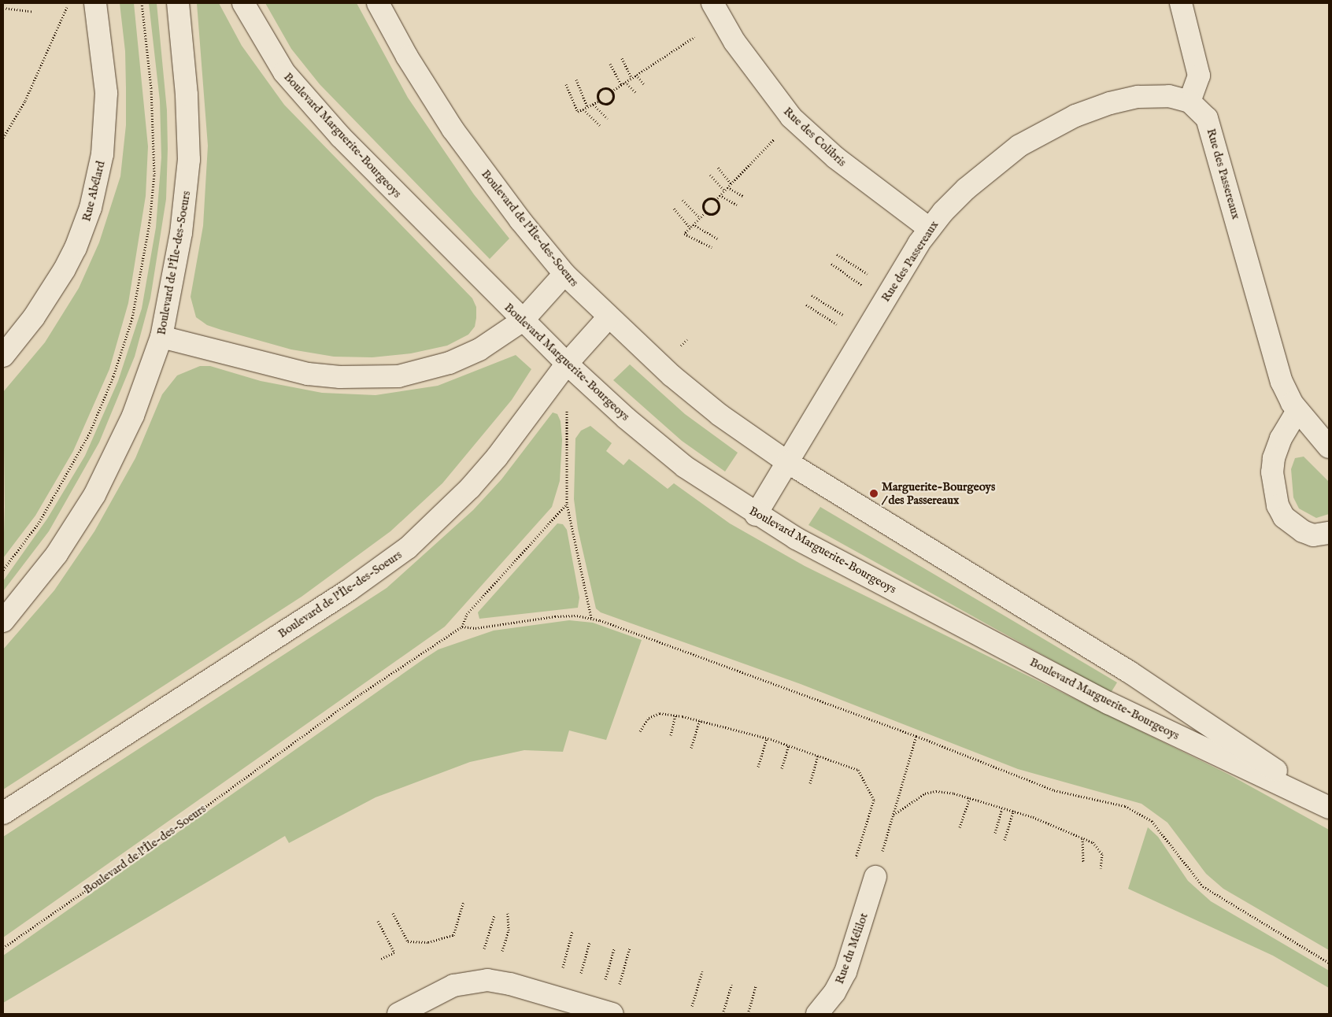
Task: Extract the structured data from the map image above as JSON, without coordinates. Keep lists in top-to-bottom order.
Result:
{
  "streets": {
    "street": [
      "Boulevard Marguerite-Bourgeoys",
      "Rue des Colibris",
      "Rue des Passereaux",
      "Rue Abélard",
      "Boulevard de l'Île-des-Soeurs",
      "Rue du Mélilot"
    ]
  },
  "crossings": [
    ["Boulevard Marguerite-Bourgeoys", "Rue des Passereaux"],
    ["Boulevard Marguerite-Bourgeoys", "Boulevard de l'Île-des-Soeurs"],
    ["Rue des Colibris", "Rue des Passereaux"]
  ],
  "places": ["Marguerite-Bourgeoys / des Passereaux"]
}
